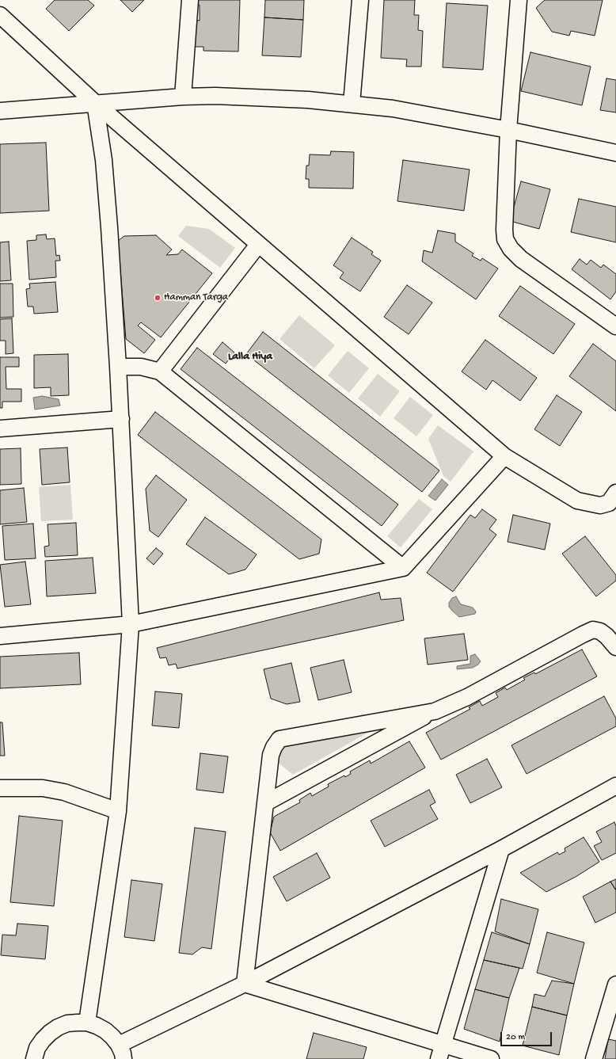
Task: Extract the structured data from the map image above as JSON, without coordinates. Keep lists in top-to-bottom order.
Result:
{
  "districts": ["Lalla Hiya"],
  "places": ["Hamman Targa"],
  "scale_bar": "20 m"
}
